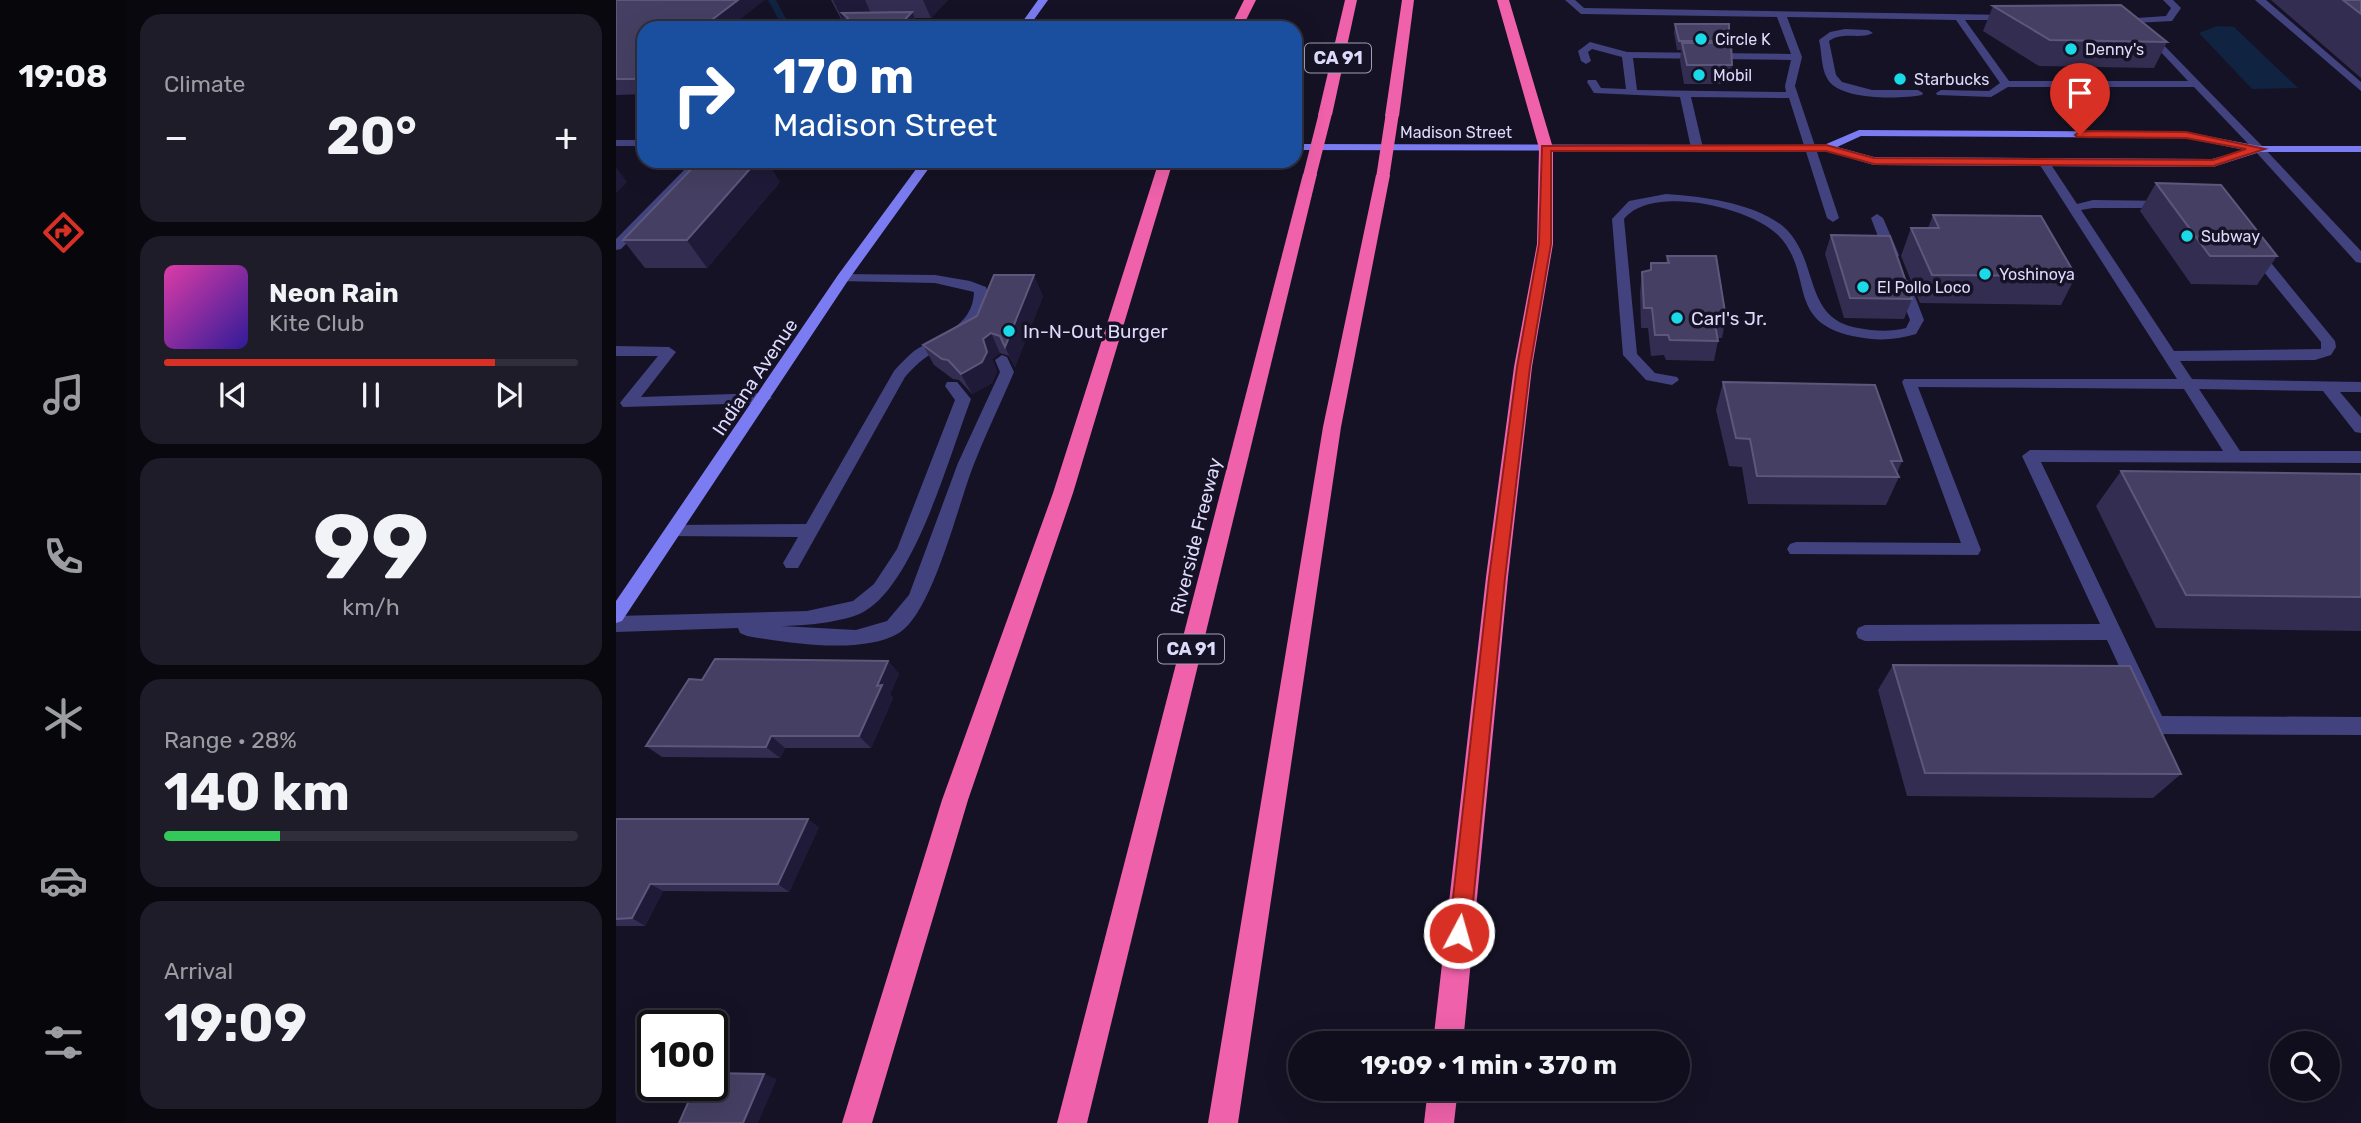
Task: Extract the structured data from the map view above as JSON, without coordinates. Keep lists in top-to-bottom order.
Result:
{
  "streets": {
    "highway": ["CA 91", "Riverside Freeway"],
    "main road": ["Madison Street", "Indiana Avenue"]
  },
  "places": [
    "Circle K",
    "Denny's",
    "Mobil",
    "Starbucks",
    "Subway",
    "Yoshinoya",
    "El Pollo Loco",
    "Carl's Jr.",
    "In-N-Out Burger"
  ],
  "page": {
    "tabs": "19:08",
    "tile": [
      "Climate",
      ["99", "km/h"],
      ["Range · 28%", "140 km"],
      ["Arrival", "19:09"]
    ],
    "turn": ["170 m", "Madison Street"],
    "heat": ["−", "20°", "+"],
    "song": ["Neon Rain", "Kite Club"],
    "limit": "100",
    "trip": "19:09 · 1 min · 370 m"
  }
}
